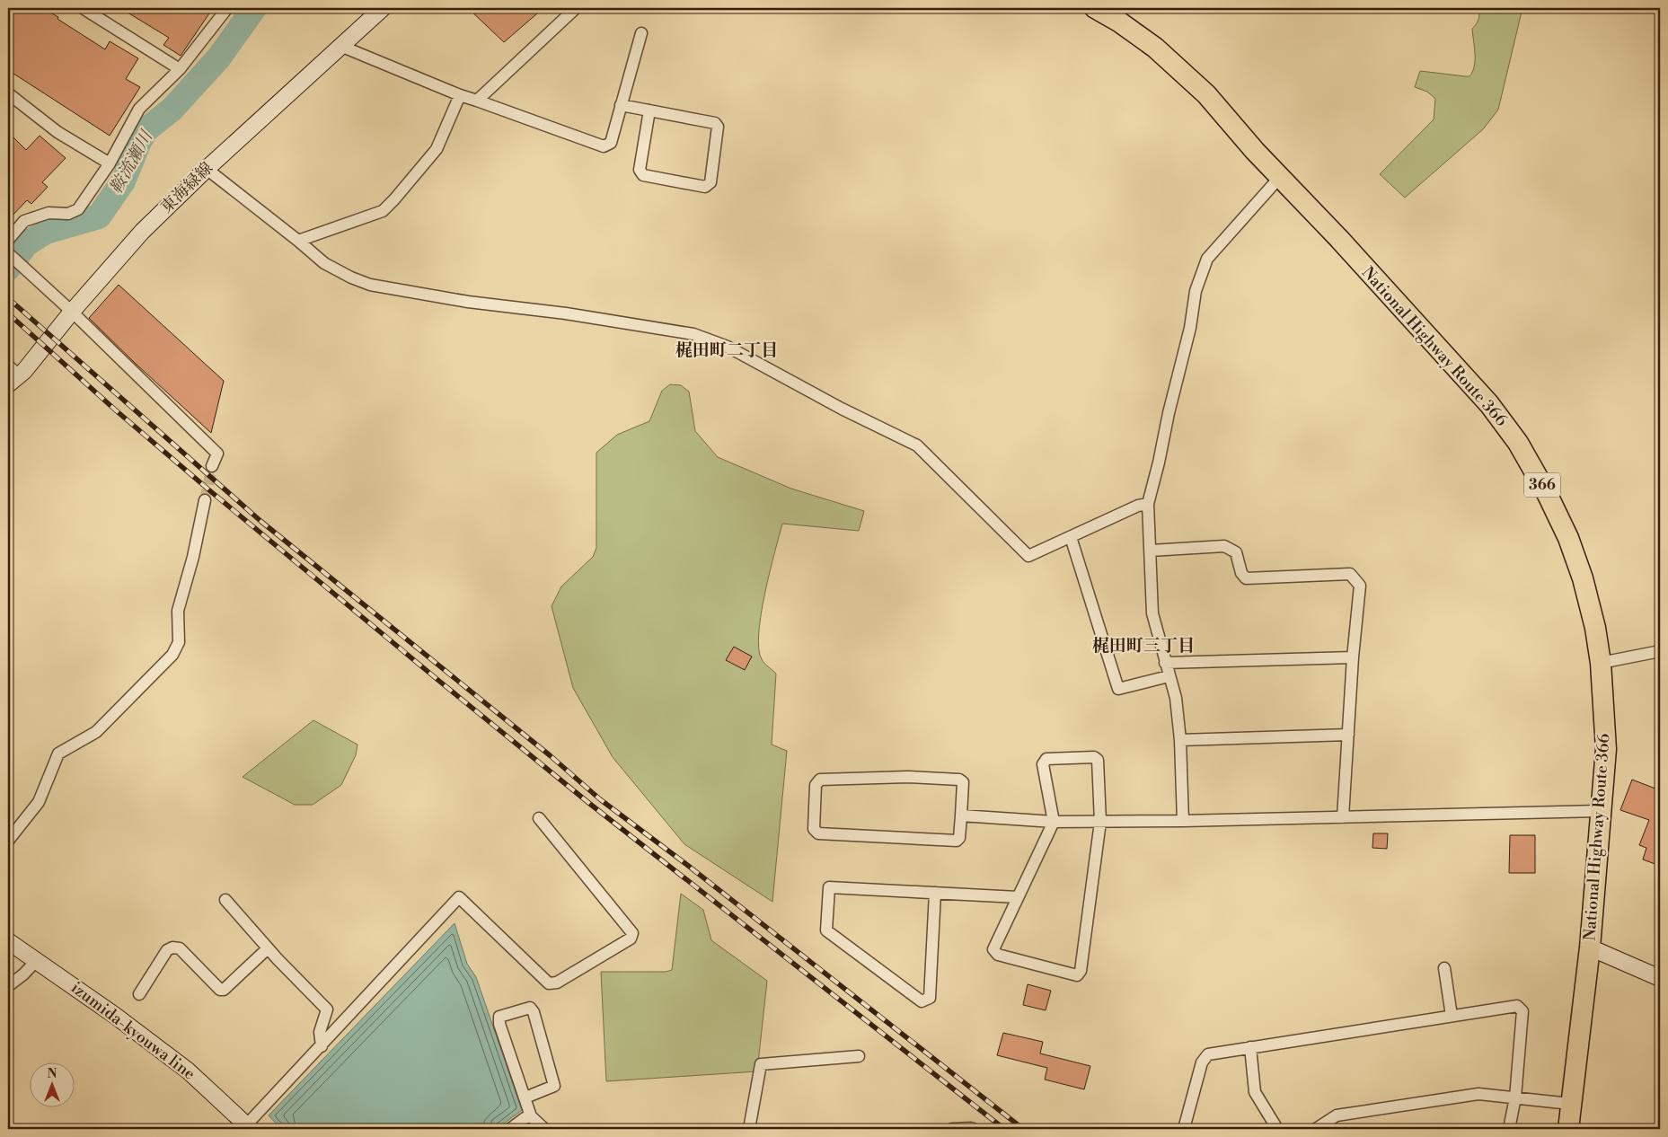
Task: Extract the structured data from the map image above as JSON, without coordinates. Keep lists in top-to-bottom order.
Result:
{
  "streets": {
    "highway": ["National Highway Route 366", "366"],
    "main road": ["東海緑線", "izumida-kyouwa line"]
  },
  "districts": ["梶田町二丁目", "梶田町三丁目"],
  "water": ["鞍流瀬川"],
  "north": "top"
}
